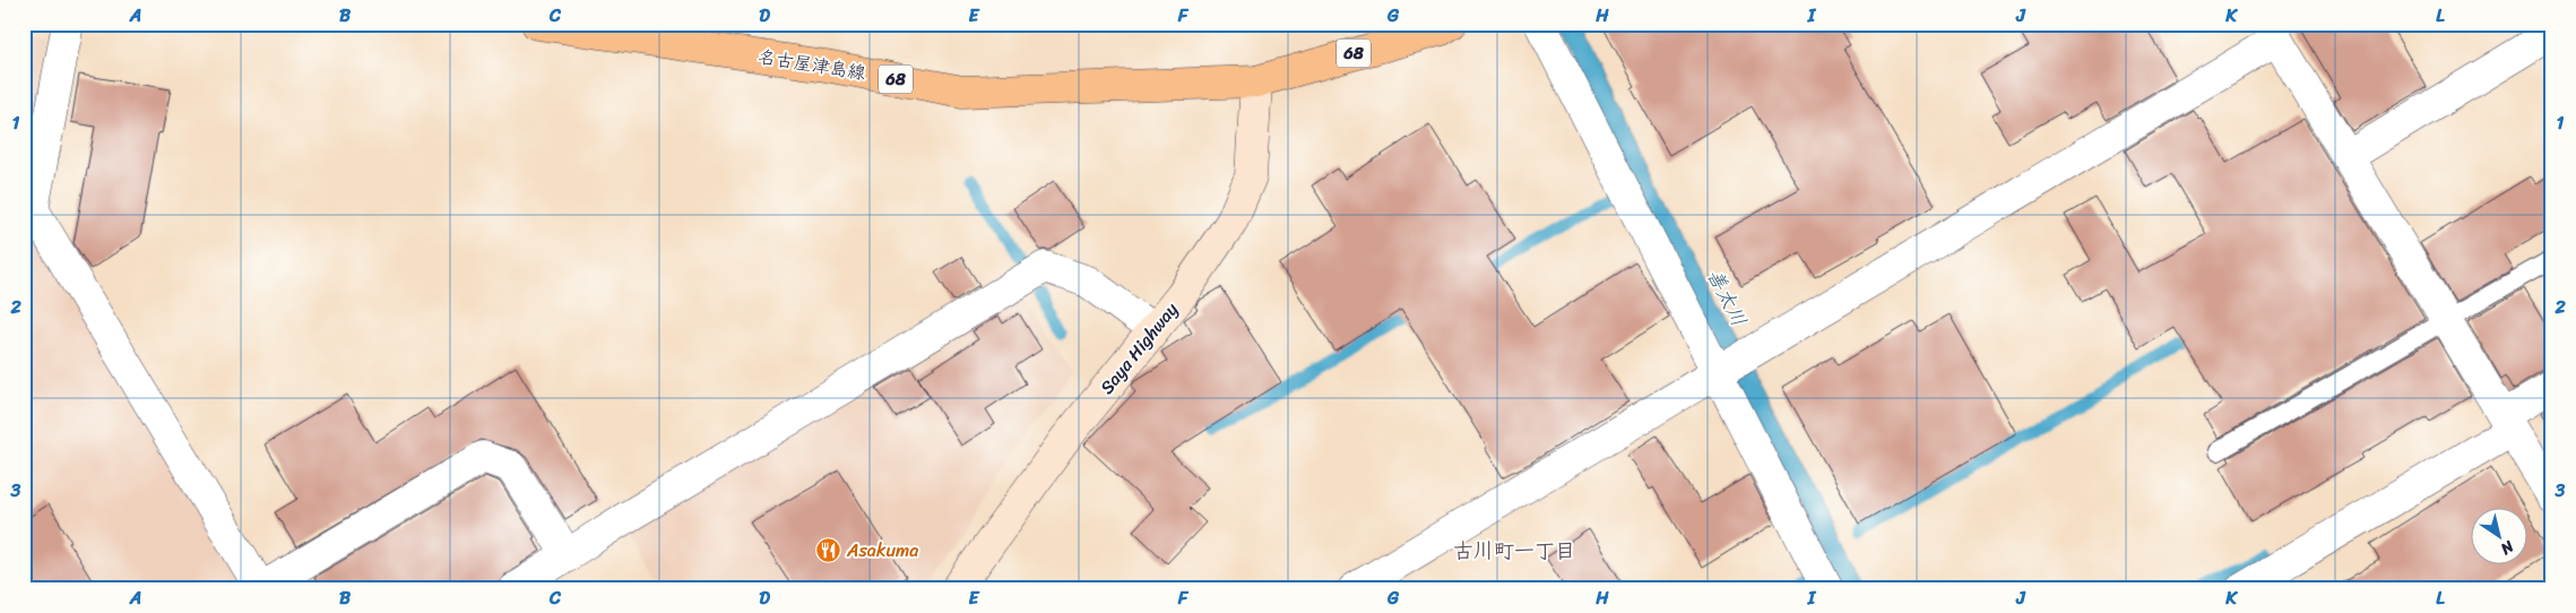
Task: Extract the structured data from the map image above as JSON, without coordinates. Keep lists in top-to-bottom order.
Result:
{
  "streets": {
    "main road": ["68", "名古屋津島線"],
    "street": ["Saya Highway"]
  },
  "crossings": [
    ["68", "名古屋津島線"],
    ["68", "Saya Highway"],
    ["名古屋津島線", "Saya Highway"]
  ],
  "districts": ["古川町一丁目"],
  "water": ["善太川"],
  "places": {
    "restaurant": ["Asakuma"]
  },
  "north": "bottom right",
  "grid": {
    "columns": [
      "A",
      "B",
      "C",
      "D",
      "E",
      "F",
      "G",
      "H",
      "I",
      "J",
      "K",
      "L"
    ],
    "rows": ["1", "2", "3"]
  }
}
